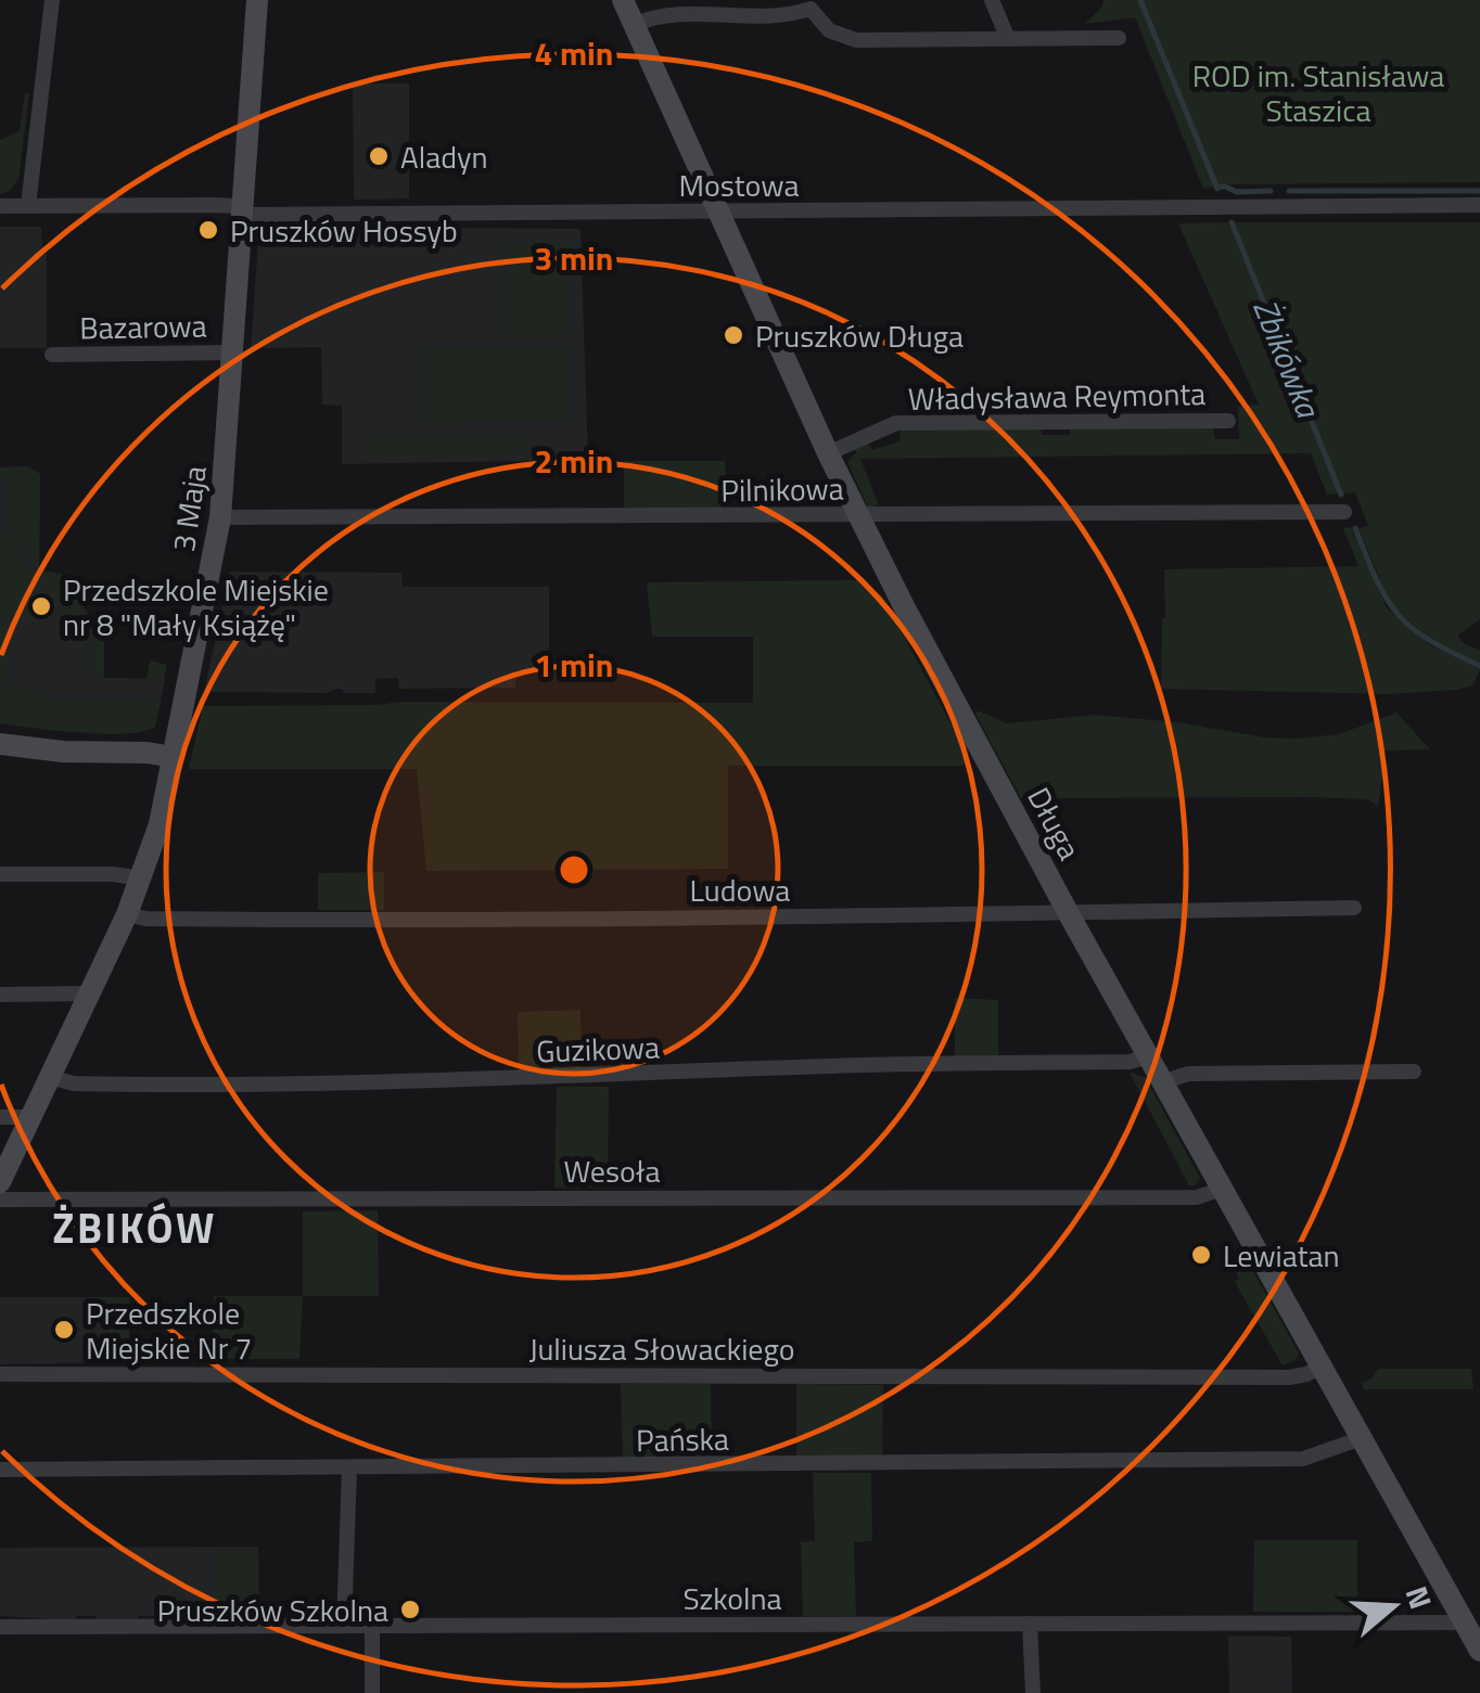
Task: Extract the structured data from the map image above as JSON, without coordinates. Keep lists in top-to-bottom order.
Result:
{
  "streets": {
    "street": [
      "Mostowa",
      "Bazarowa",
      "Władysława Reymonta",
      "Pilnikowa",
      "3 Maja",
      "Długa",
      "Ludowa",
      "Guzikowa",
      "Wesoła",
      "Juliusza Słowackiego",
      "Pańska",
      "Szkolna"
    ]
  },
  "crossings": [
    ["Mostowa", "3 Maja"],
    ["Mostowa", "Długa"],
    ["Bazarowa", "3 Maja"],
    ["Władysława Reymonta", "Długa"],
    ["Pilnikowa", "3 Maja"],
    ["Pilnikowa", "Długa"],
    ["3 Maja", "Ludowa"],
    ["3 Maja", "Guzikowa"],
    ["Długa", "Ludowa"],
    ["Długa", "Guzikowa"],
    ["Długa", "Wesoła"],
    ["Długa", "Juliusza Słowackiego"],
    ["Długa", "Pańska"],
    ["Długa", "Szkolna"]
  ],
  "districts": ["ŻBIKÓW"],
  "water": ["Żbikówka"],
  "parks": ["ROD im. Stanisława Staszica"],
  "places": [
    "Aladyn",
    "Pruszków Hossyb",
    "Pruszków Długa",
    "Przedszkole Miejskie nr 8 \"Mały Książę\"",
    "Lewiatan",
    "Przedszkole Miejskie Nr 7",
    "Pruszków Szkolna"
  ],
  "north": "right",
  "rings": [
    "4 min",
    "3 min",
    "2 min",
    "1 min"
  ]
}
